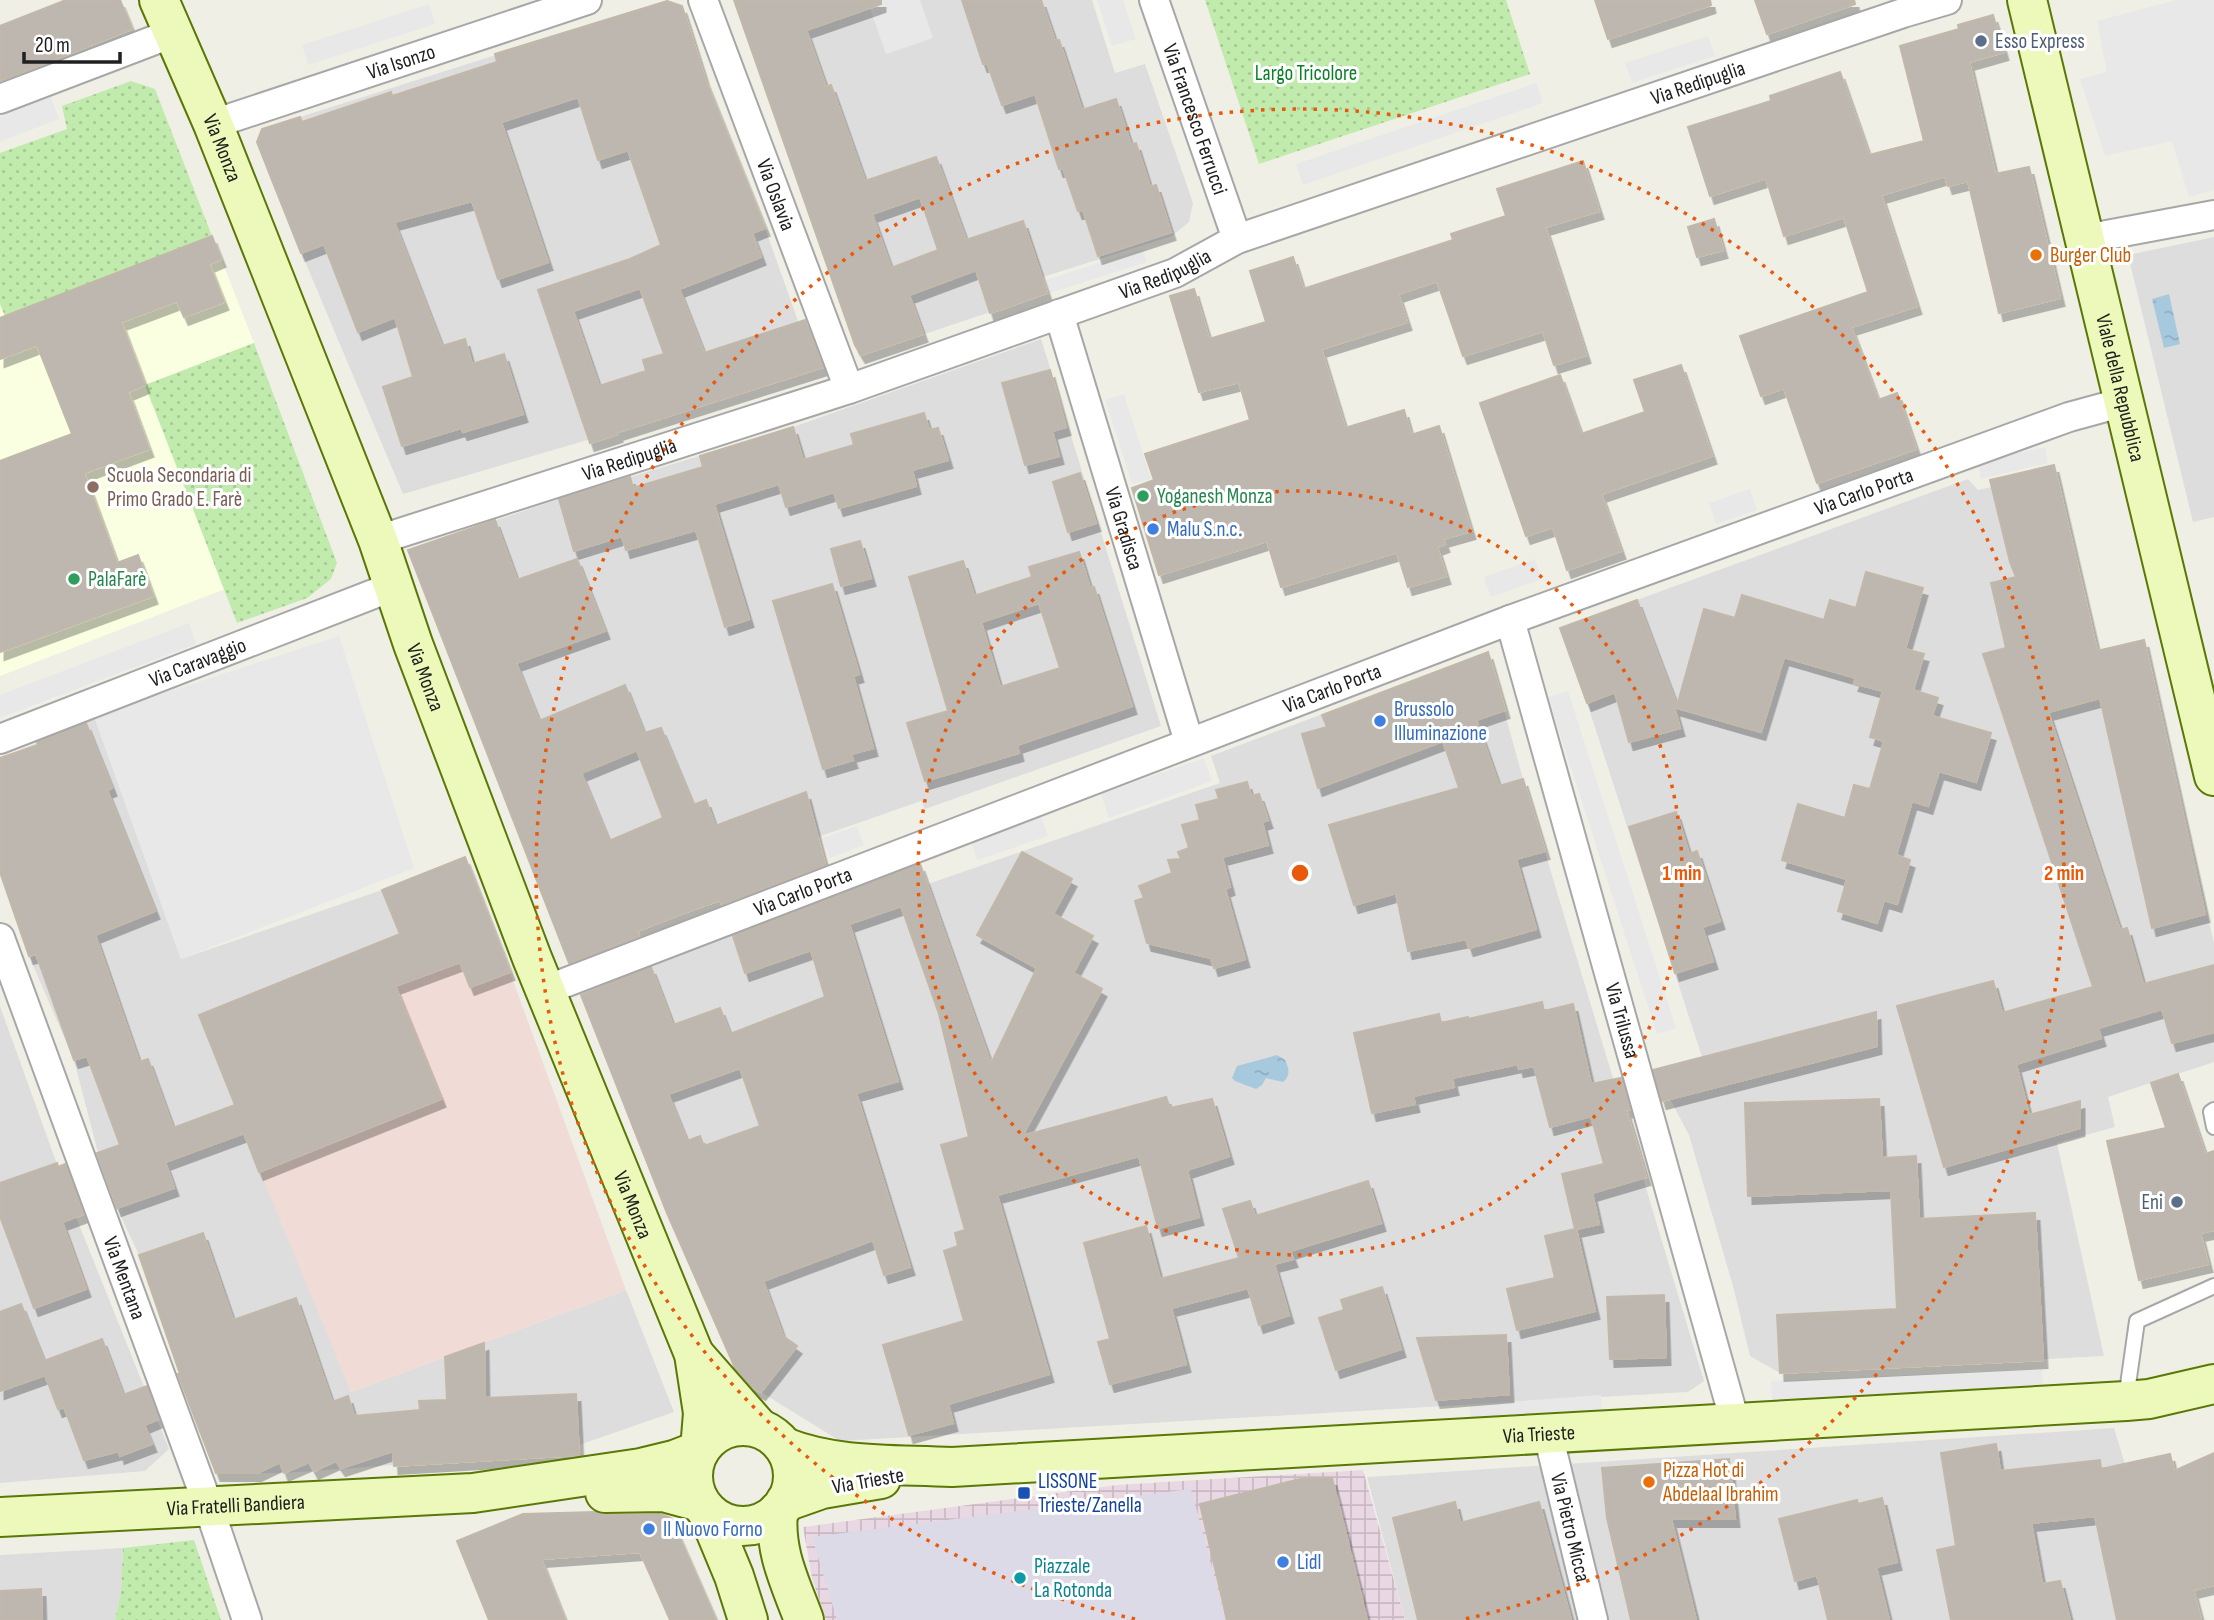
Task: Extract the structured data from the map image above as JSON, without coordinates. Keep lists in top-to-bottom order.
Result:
{
  "streets": {
    "street": [
      "Via Isonzo",
      "Via Redipuglia",
      "Via Francesco Ferrucci",
      "Via Monza",
      "Via Oslavia",
      "Viale della Repubblica",
      "Via Carlo Porta",
      "Via Gradisca",
      "Via Caravaggio",
      "Via Trilussa",
      "Via Mentana",
      "Via Trieste",
      "Via Fratelli Bandiera",
      "Via Pietro Micca"
    ]
  },
  "crossings": [
    ["Via Isonzo", "Via Monza"],
    ["Via Redipuglia", "Via Francesco Ferrucci"],
    ["Via Redipuglia", "Via Monza"],
    ["Via Redipuglia", "Via Oslavia"],
    ["Via Redipuglia", "Via Gradisca"],
    ["Via Monza", "Via Carlo Porta"],
    ["Via Monza", "Via Caravaggio"],
    ["Via Monza", "Via Trieste"],
    ["Via Monza", "Via Fratelli Bandiera"],
    ["Viale della Repubblica", "Via Carlo Porta"],
    ["Via Carlo Porta", "Via Gradisca"],
    ["Via Carlo Porta", "Via Trilussa"],
    ["Via Trilussa", "Via Trieste"],
    ["Via Mentana", "Via Fratelli Bandiera"],
    ["Via Trieste", "Via Fratelli Bandiera"],
    ["Via Trieste", "Via Pietro Micca"]
  ],
  "parks": ["Largo Tricolore"],
  "places": {
    "other": [
      "Esso Express",
      "Burger Club",
      "Scuola Secondaria di Primo Grado E. Farè",
      "Yoganesh Monza",
      "Malu S.n.c.",
      "PalaFarè",
      "Brussolo Illuminazione",
      "Eni",
      "Pizza Hot di Abdelaal Ibrahim",
      "Il Nuovo Forno",
      "Lidl",
      "Piazzale La Rotonda"
    ],
    "transit": ["LISSONE Trieste/Zanella"]
  },
  "scale_bar": "20 m",
  "rings": ["1 min", "2 min"]
}
